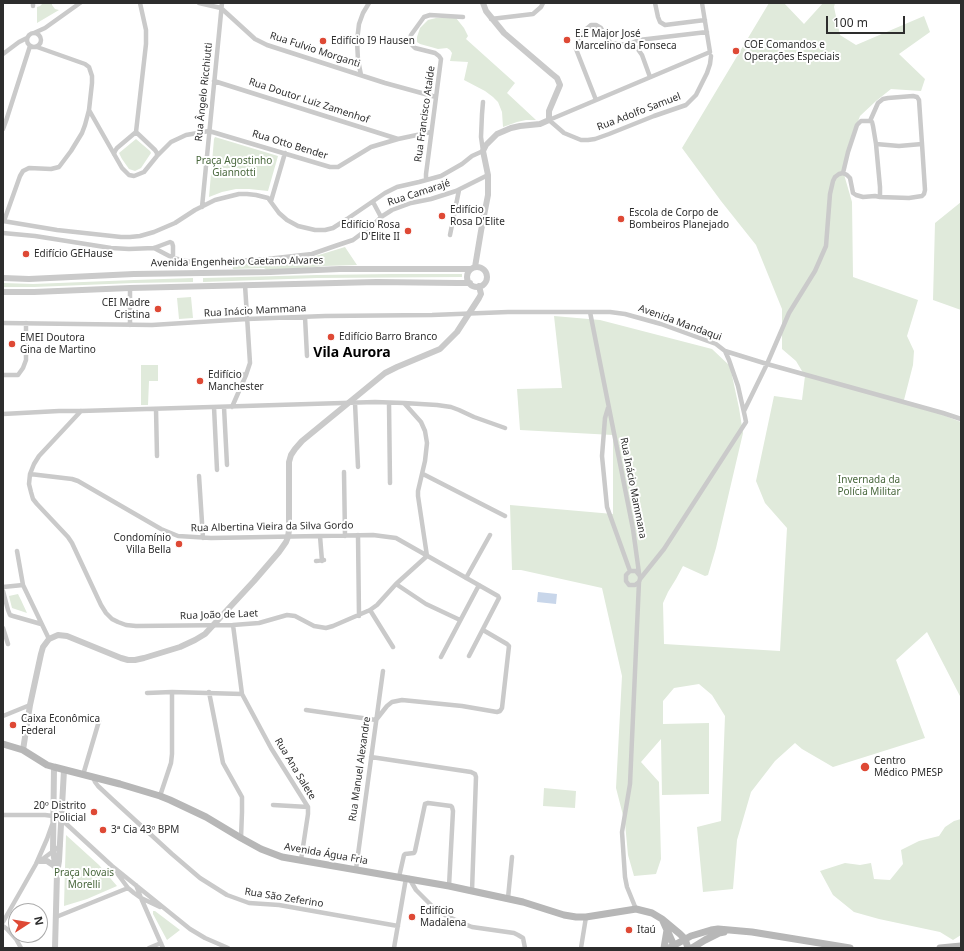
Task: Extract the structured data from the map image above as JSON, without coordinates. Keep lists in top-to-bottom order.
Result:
{
  "streets": {
    "main road": ["Avenida Água Fria"],
    "street": [
      "Rua Fulvio Morganti",
      "Rua Ângelo Ricchiutti",
      "Rua Doutor Luiz Zamenhof",
      "Rua Adolfo Samuel",
      "Rua Francisco Ataíde",
      "Rua Otto Bender",
      "Rua Camarajé",
      "Avenida Engenheiro Caetano Alvares",
      "Rua Inácio Mammana",
      "Avenida Mandaqui",
      "Rua Albertina Vieira da Silva Gordo",
      "Rua João de Laet",
      "Rua Ana Salete",
      "Rua Manuel Alexandre",
      "Rua São Zeferino"
    ]
  },
  "crossings": [
    ["Rua Fulvio Morganti", "Rua Ângelo Ricchiutti"],
    ["Rua Fulvio Morganti", "Rua Francisco Ataíde"],
    ["Rua Ângelo Ricchiutti", "Rua Doutor Luiz Zamenhof"],
    ["Rua Ângelo Ricchiutti", "Rua Otto Bender"],
    ["Rua Doutor Luiz Zamenhof", "Rua Otto Bender"],
    ["Rua Francisco Ataíde", "Rua Otto Bender"],
    ["Rua Inácio Mammana", "Avenida Mandaqui"],
    ["Rua Albertina Vieira da Silva Gordo", "Rua João de Laet"],
    ["Rua Ana Salete", "Avenida Água Fria"],
    ["Rua Manuel Alexandre", "Avenida Água Fria"],
    ["Avenida Água Fria", "Rua São Zeferino"]
  ],
  "districts": ["Vila Aurora"],
  "parks": ["Praça Agostinho Giannotti", "Invernada da Polícia Militar", "Praça Novais Morelli"],
  "places": [
    "E.E Major José Marcelino da Fonseca",
    "Edifício I9 Hausen",
    "COE Comandos e Operações Especiais",
    "Edifício Rosa D'Elite",
    "Escola de Corpo de Bombeiros Planejado",
    "Edifício Rosa D'Elite II",
    "Edifício GEHause",
    "CEI Madre Cristina",
    "Edifício Barro Branco",
    "EMEI Doutora Gina de Martino",
    "Edifício Manchester",
    "Condomínio Villa Bella",
    "Caixa Econômica Federal",
    "Centro Médico PMESP",
    "20º Distrito Policial",
    "3ª Cia 43º BPM",
    "Edifício Madalena",
    "Itaú"
  ],
  "scale_bar": "100 m",
  "north": "right"
}
